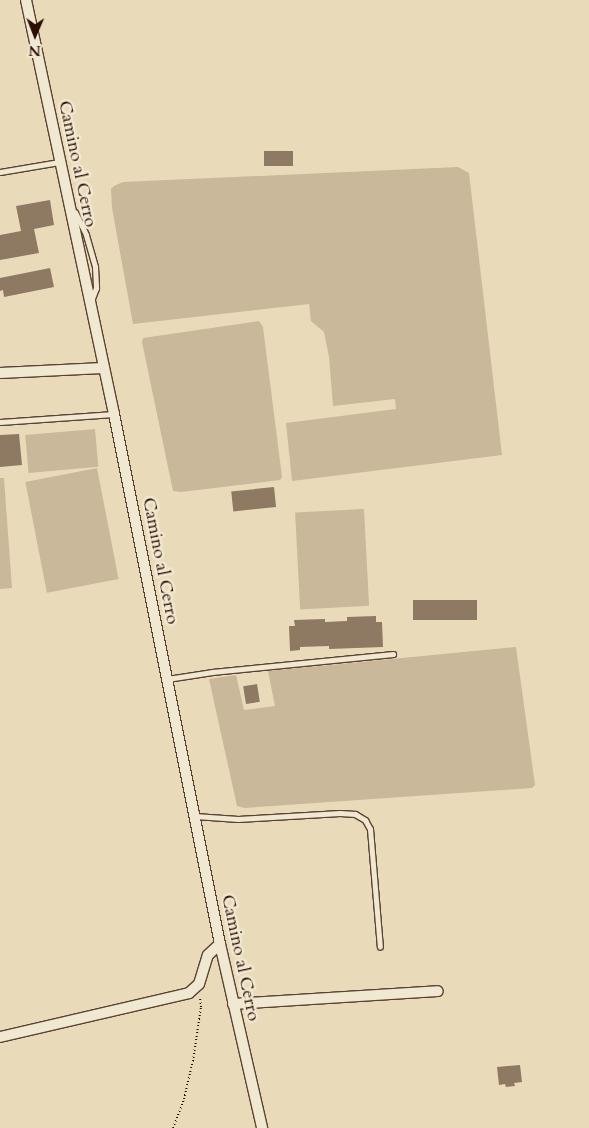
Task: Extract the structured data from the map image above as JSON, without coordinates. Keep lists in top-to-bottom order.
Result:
{
  "streets": {
    "street": ["Camino al Cerro"]
  },
  "north": "bottom"
}
